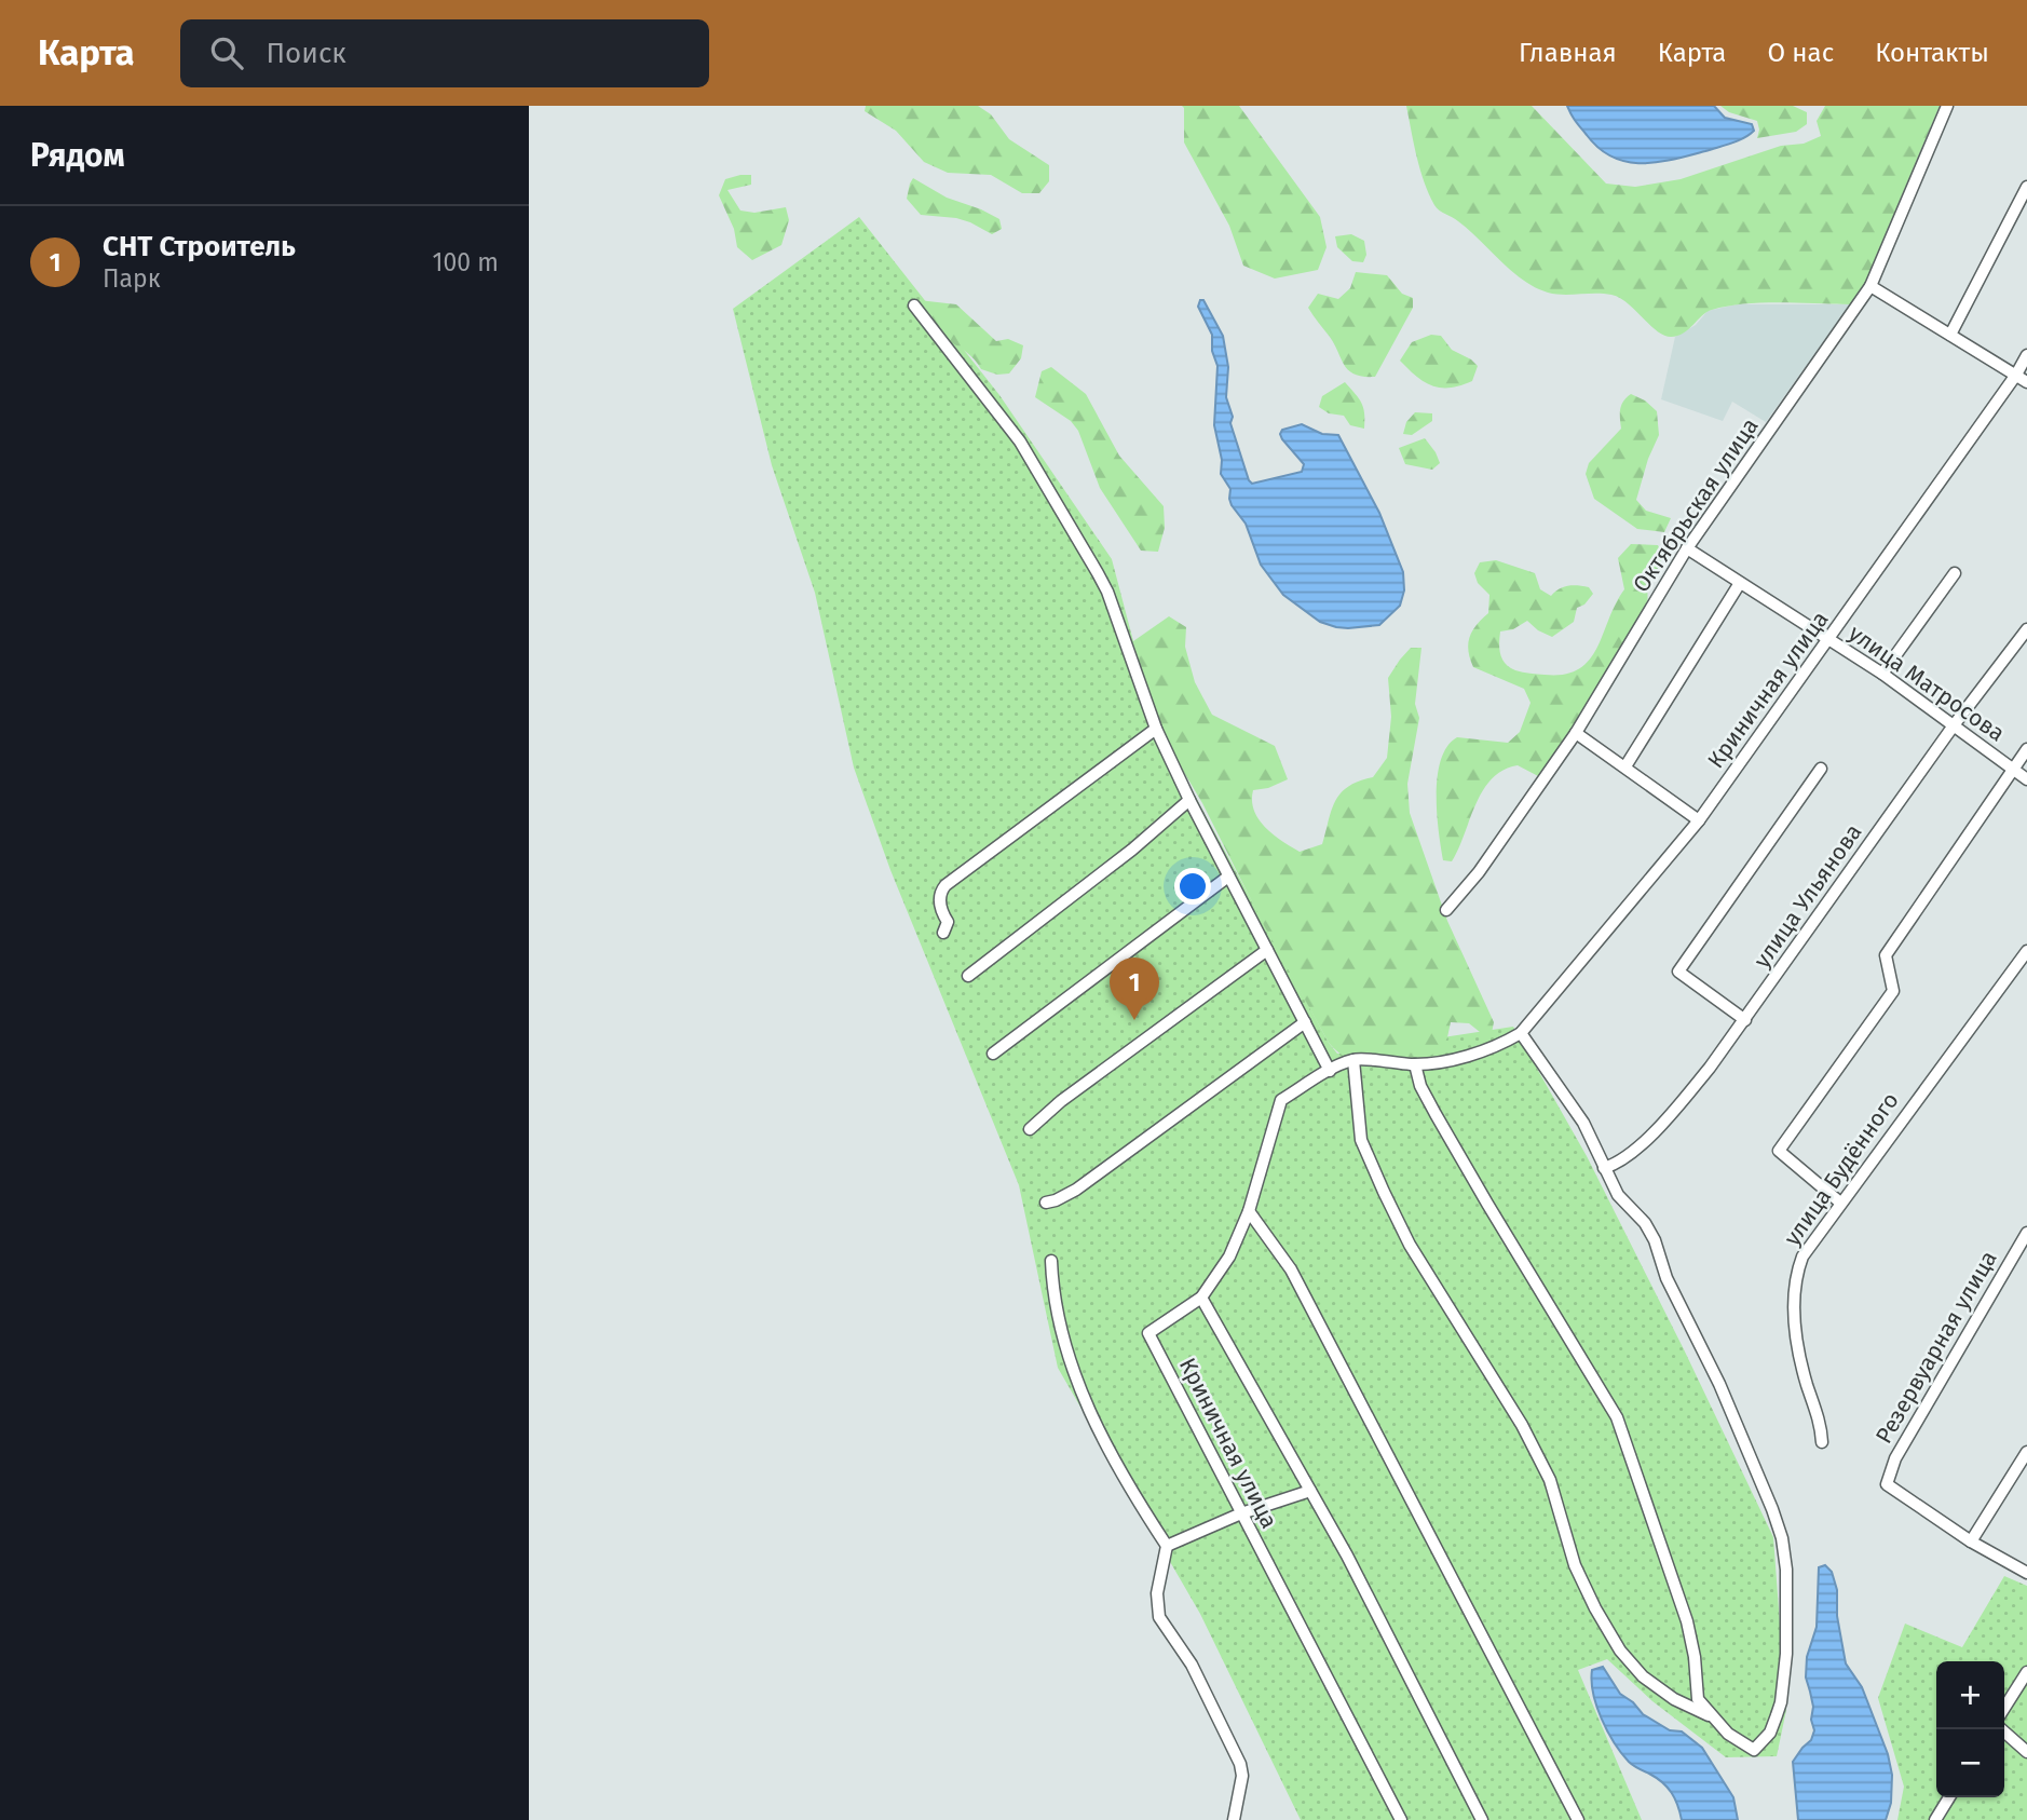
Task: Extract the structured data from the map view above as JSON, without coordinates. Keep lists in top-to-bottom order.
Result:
{
  "streets": {
    "street": [
      "Октябрьская улица",
      "улица Матросова",
      "Криничная улица",
      "улица Ульянова",
      "улица Будённого",
      "Резервуарная улица"
    ]
  },
  "crossings": [
    ["Октябрьская улица", "улица Матросова"],
    ["улица Матросова", "Криничная улица"],
    ["улица Матросова", "улица Ульянова"]
  ],
  "page": {
    "header": "Карта",
    "search": "Поиск",
    "nav": [
      "Главная",
      "Карта",
      "О нас",
      "Контакты"
    ],
    "heading": "Рядом",
    "list": [
      {
        "mark": "1",
        "name": "СНТ Строитель",
        "note": "Парк",
        "value": "100 m"
      }
    ],
    "pins": "1",
    "map_buttons": ["+", "−"]
  }
}
